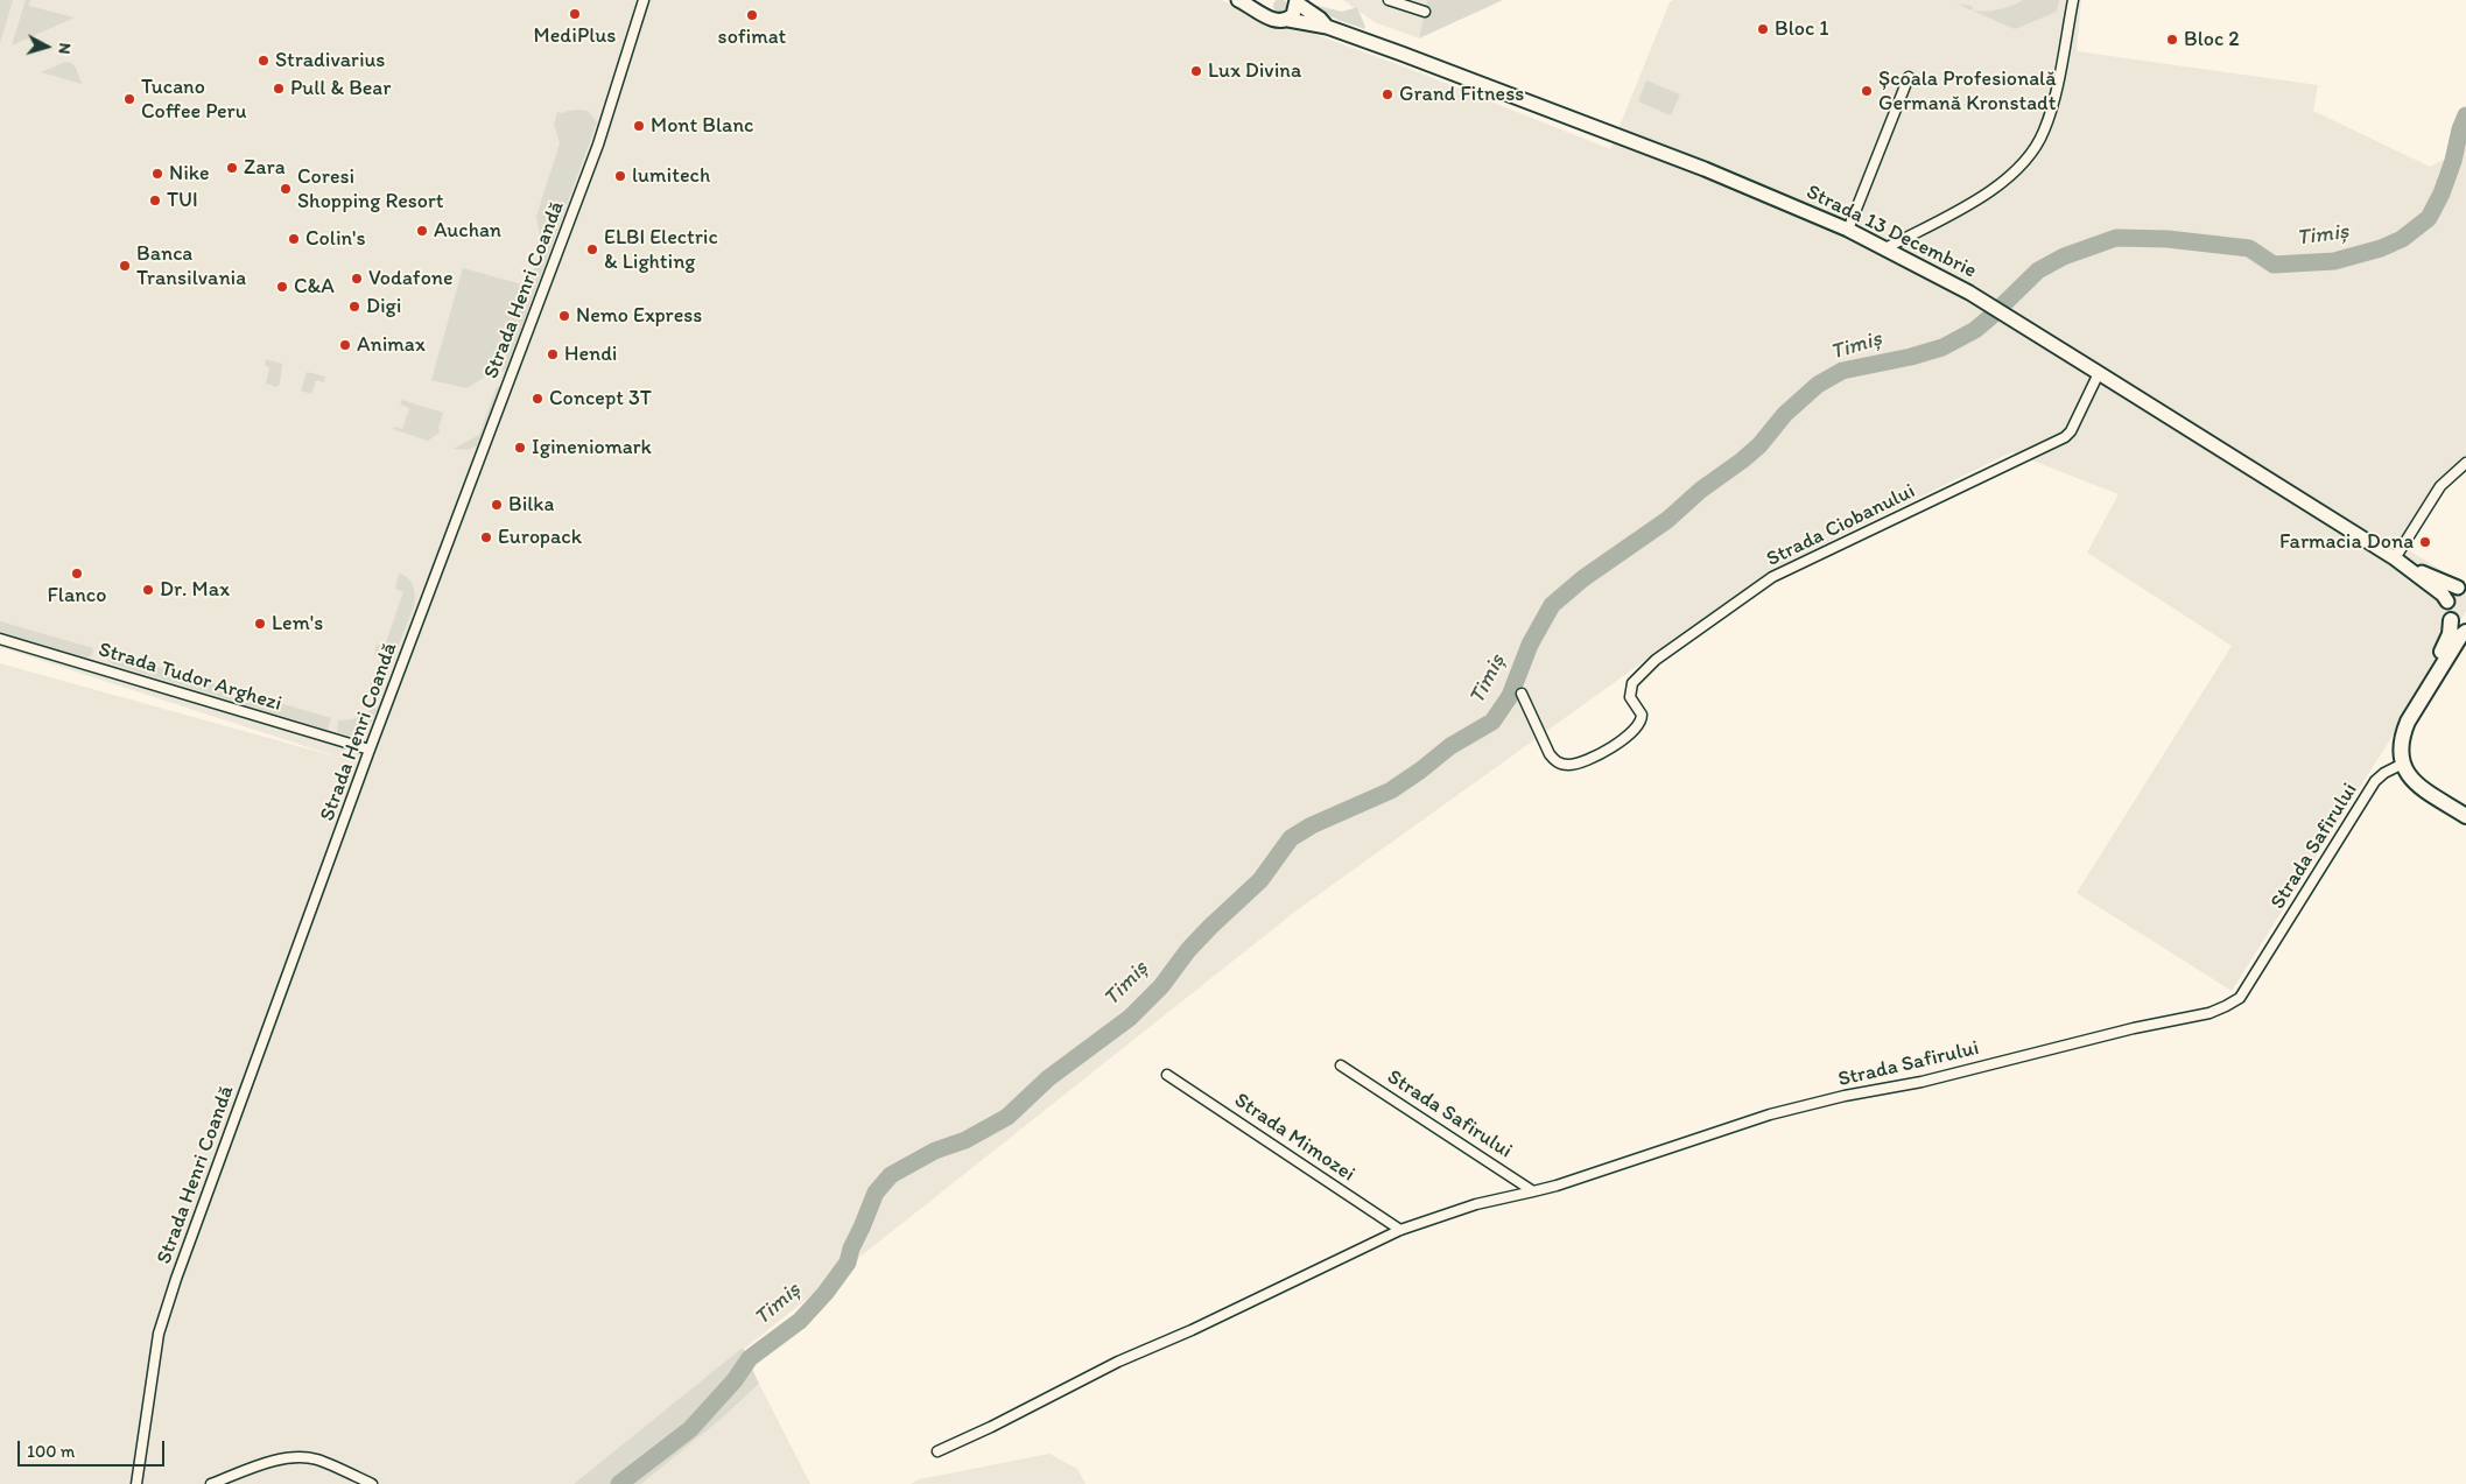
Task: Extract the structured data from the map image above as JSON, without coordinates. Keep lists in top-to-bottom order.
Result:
{
  "streets": {
    "main road": ["Strada 13 Decembrie"],
    "street": [
      "Strada Henri Coandă",
      "Strada Ciobanului",
      "Strada Tudor Arghezi",
      "Strada Safirului",
      "Strada Mimozei"
    ]
  },
  "crossings": [
    ["Strada 13 Decembrie", "Strada Ciobanului"],
    ["Strada Henri Coandă", "Strada Tudor Arghezi"]
  ],
  "water": ["Timiș"],
  "places": [
    "MediPlus",
    "sofimat",
    "Bloc 1",
    "Bloc 2",
    "Stradivarius",
    "Lux Divina",
    "Pull & Bear",
    "Școala Profesională Germană Kronstadt",
    "Grand Fitness",
    "Tucano Coffee Peru",
    "Mont Blanc",
    "Zara",
    "Nike",
    "lumitech",
    "Coresi Shopping Resort",
    "TUI",
    "Auchan",
    "Colin's",
    "ELBI Electric & Lighting",
    "Banca Transilvania",
    "Vodafone",
    "C&A",
    "Digi",
    "Nemo Express",
    "Animax",
    "Hendi",
    "Concept 3T",
    "Igineniomark",
    "Bilka",
    "Europack",
    "Farmacia Dona",
    "Flanco",
    "Dr. Max",
    "Lem's"
  ],
  "scale_bar": "100 m",
  "north": "right"
}
